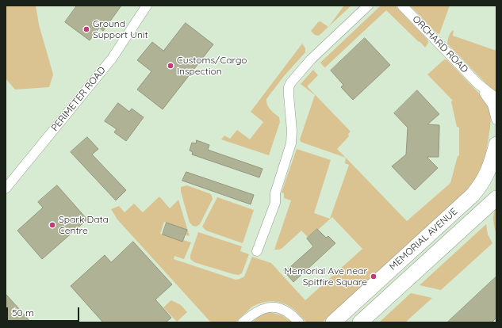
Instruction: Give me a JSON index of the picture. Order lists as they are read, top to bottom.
{
  "streets": {
    "main road": ["MEMORIAL AVENUE"],
    "street": ["ORCHARD ROAD", "PERIMETER ROAD"]
  },
  "places": [
    "Ground Support Unit",
    "Customs/Cargo Inspection",
    "Spark Data Centre",
    "Memorial Ave near Spitfire Square"
  ],
  "scale_bar": "50 m"
}
